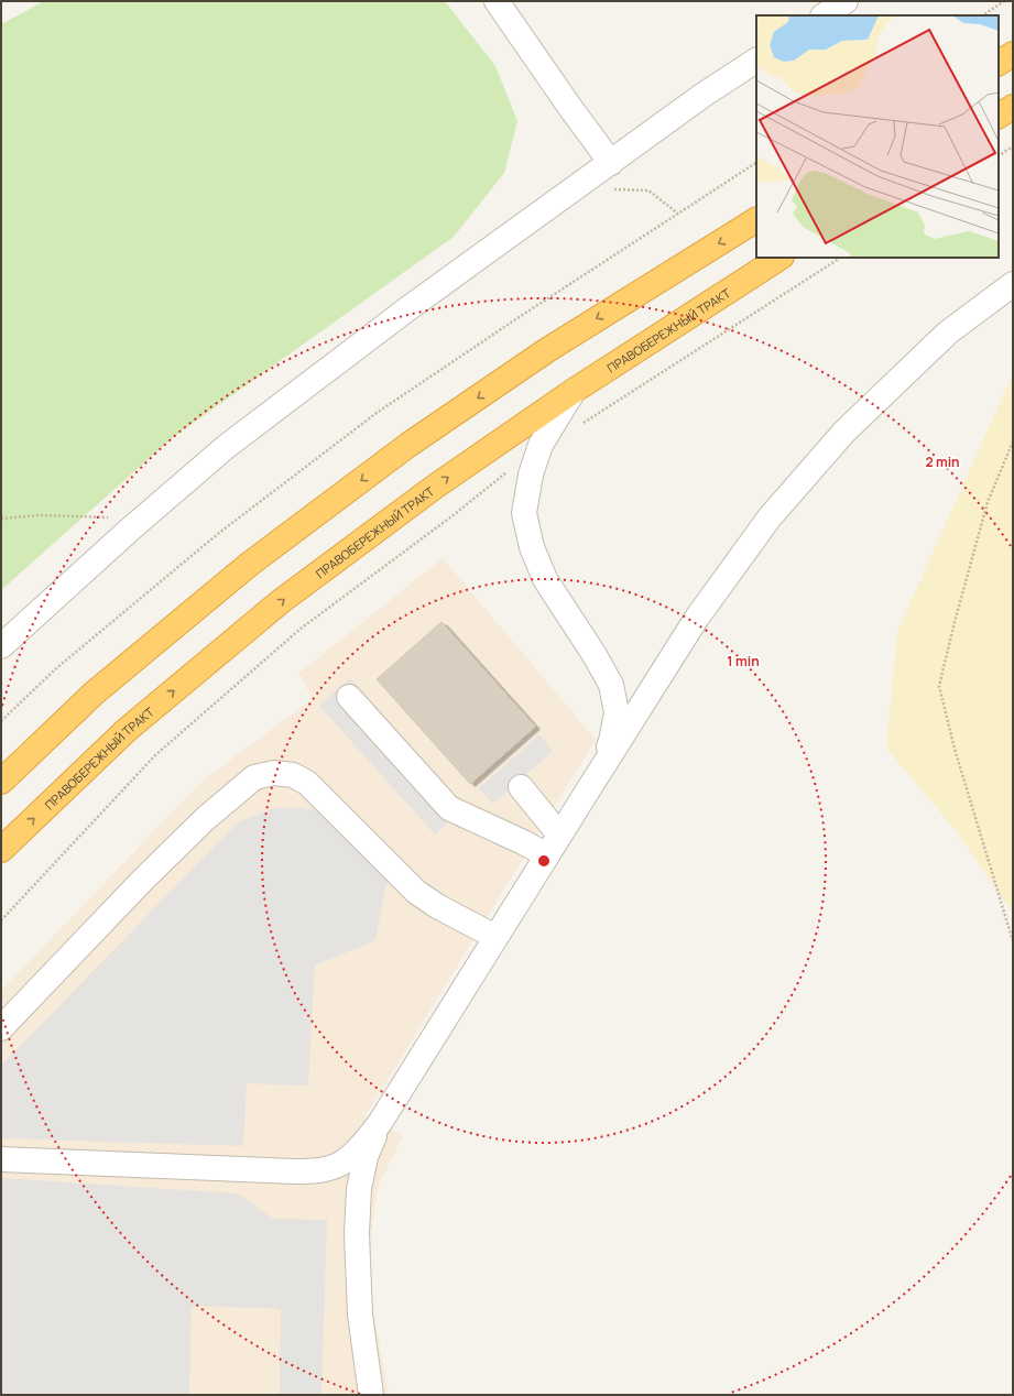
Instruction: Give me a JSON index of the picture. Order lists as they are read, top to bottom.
{
  "streets": {
    "highway": ["ПРАВОБЕРЕЖНЫЙ ТРАКТ"]
  },
  "rings": ["2 min", "1 min"]
}
